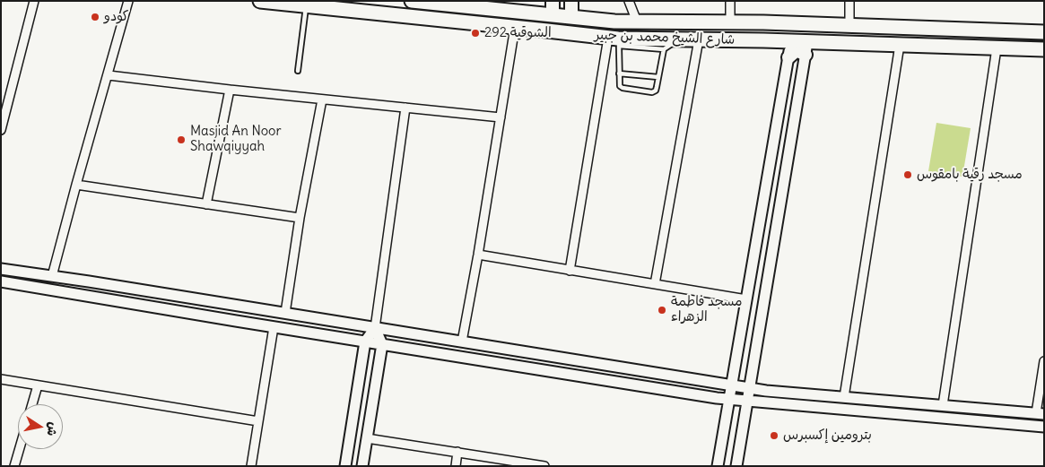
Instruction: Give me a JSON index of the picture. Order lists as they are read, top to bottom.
{
  "streets": {
    "main road": ["شارع الشيخ محمد بن جبير"]
  },
  "places": [
    "كودو",
    "الشوقية 292",
    "Masjid An Noor Shawqiyyah",
    "مسجد رقية بامقوس",
    "مسجد فاطمة الزهراء",
    "بترومين إكسبرس"
  ],
  "north": "right"
}
